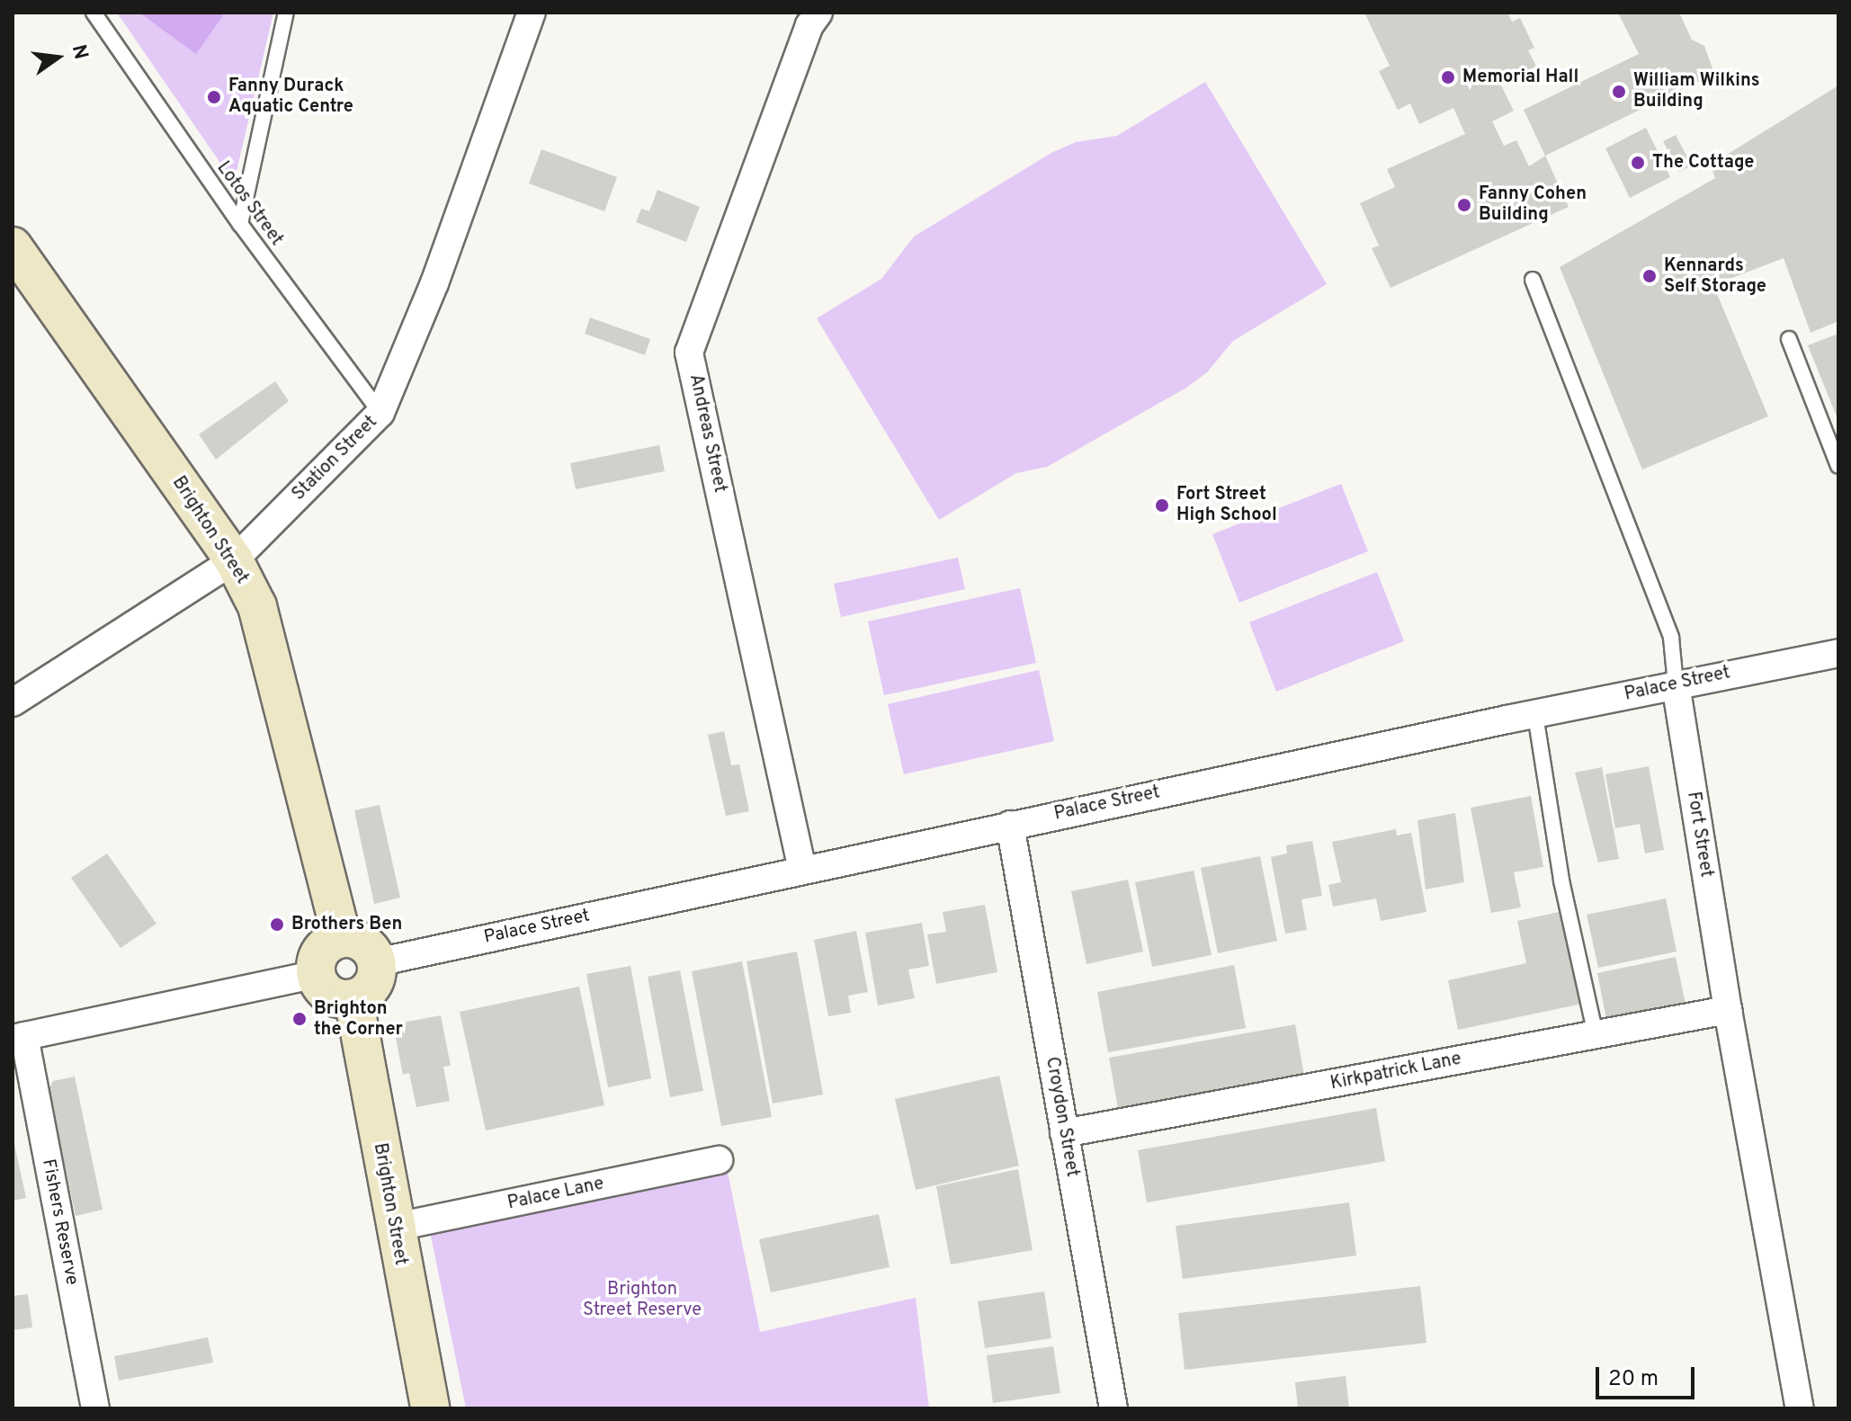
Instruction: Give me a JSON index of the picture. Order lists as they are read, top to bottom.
{
  "streets": {
    "street": [
      "Andreas Street",
      "Station Street",
      "Brighton Street",
      "Palace Street",
      "Fort Street",
      "Kirkpatrick Lane",
      "Croydon Street",
      "Palace Lane",
      "Fishers Reserve"
    ],
    "lane": ["Lotos Street"]
  },
  "crossings": [
    ["Lotos Street", "Station Street"],
    ["Andreas Street", "Palace Street"],
    ["Station Street", "Brighton Street"],
    ["Brighton Street", "Palace Street"],
    ["Brighton Street", "Palace Lane"],
    ["Palace Street", "Fort Street"],
    ["Palace Street", "Croydon Street"],
    ["Fort Street", "Kirkpatrick Lane"],
    ["Kirkpatrick Lane", "Croydon Street"]
  ],
  "parks": ["Brighton Street Reserve"],
  "places": [
    "Memorial Hall",
    "William Wilkins Building",
    "Fanny Durack Aquatic Centre",
    "The Cottage",
    "Fanny Cohen Building",
    "Kennards Self Storage",
    "Fort Street High School",
    "Brothers Ben",
    "Brighton the Corner"
  ],
  "scale_bar": "20 m",
  "north": "right"
}
